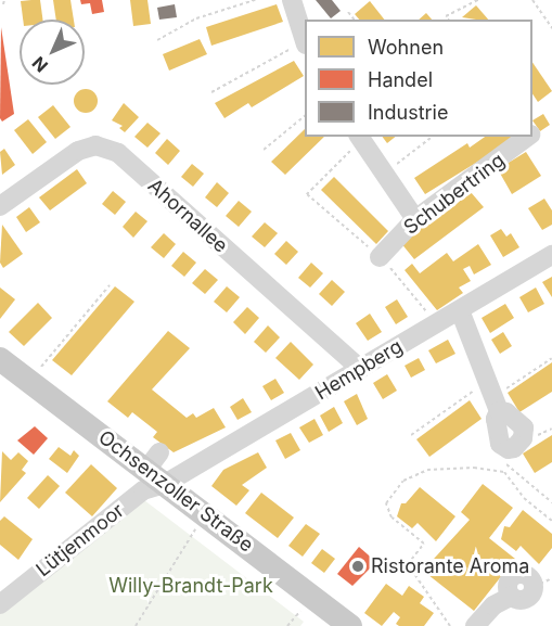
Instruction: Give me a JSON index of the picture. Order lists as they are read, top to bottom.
{
  "streets": {
    "main road": ["Ochsenzoller Straße"],
    "street": [
      "Schubertring",
      "Ahornallee",
      "Hempberg",
      "Lütjenmoor"
    ]
  },
  "crossings": [
    ["Ahornallee", "Hempberg"],
    ["Hempberg", "Ochsenzoller Straße"],
    ["Hempberg", "Lütjenmoor"],
    ["Ochsenzoller Straße", "Lütjenmoor"]
  ],
  "parks": ["Willy-Brandt-Park"],
  "places": ["Ristorante Aroma"],
  "legend": ["Wohnen", "Handel", "Industrie"],
  "north": "bottom left"
}
